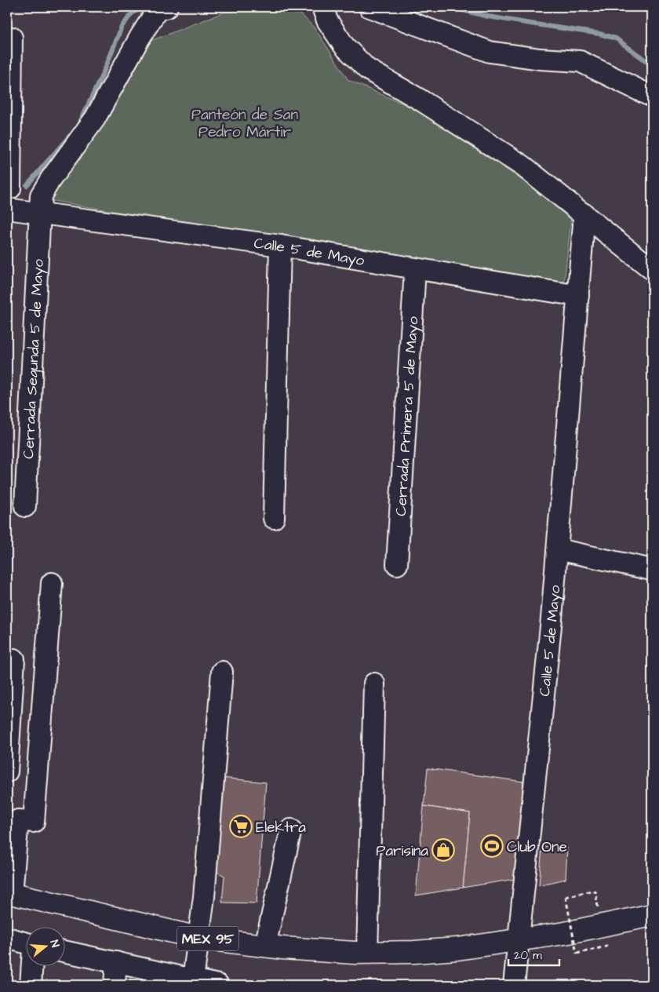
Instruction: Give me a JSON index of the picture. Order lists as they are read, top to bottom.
{
  "streets": {
    "main road": ["MEX 95"],
    "street": ["Calle 5 de Mayo", "Cerrada Segunda 5 de Mayo", "Cerrada Primera 5 de Mayo"]
  },
  "crossings": [
    ["Calle 5 de Mayo", "Cerrada Segunda 5 de Mayo"],
    ["Calle 5 de Mayo", "Cerrada Primera 5 de Mayo"],
    ["Calle 5 de Mayo", "MEX 95"]
  ],
  "parks": ["Panteón de San Pedro Mártir"],
  "places": {
    "supermarket": ["Elektra"],
    "sports": ["Club One"],
    "shop": ["Parisina"]
  },
  "scale_bar": "20 m",
  "north": "right"
}
